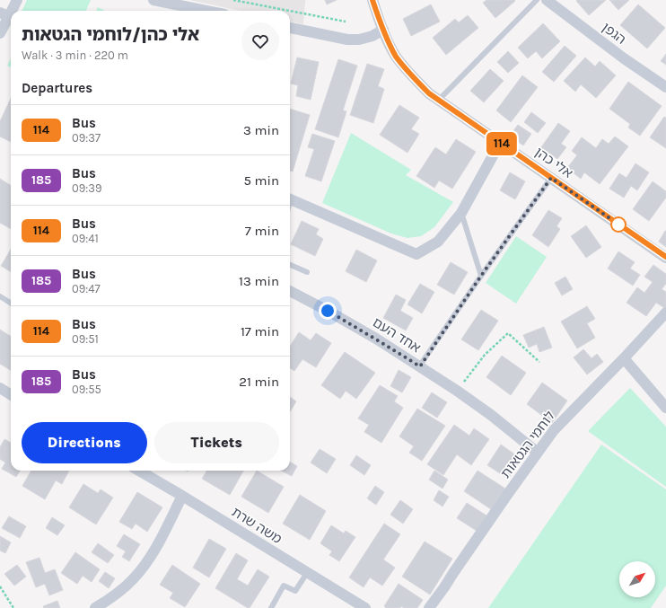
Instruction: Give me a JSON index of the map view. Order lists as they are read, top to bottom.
{
  "streets": {
    "street": [
      "הגפן",
      "אלי כהן",
      "אחד העם",
      "לוחמי הגטאות",
      "משה שרת"
    ]
  },
  "crossings": [
    ["אחד העם", "לוחמי הגטאות"]
  ],
  "lines": ["bus line 114"],
  "north": "top right",
  "page": {
    "on_map": "114",
    "heading": [
      ["אלי כהן/לוחמי הגטאות", "Walk · 3 min · 220 m"],
      "Departures"
    ],
    "list": [
      {
        "mark": "114",
        "name": "Bus",
        "note": "09:37",
        "value": "3 min"
      },
      {
        "mark": "185",
        "name": "Bus",
        "note": "09:39",
        "value": "5 min"
      },
      {
        "mark": "114",
        "name": "Bus",
        "note": "09:41",
        "value": "7 min"
      },
      {
        "mark": "185",
        "name": "Bus",
        "note": "09:47",
        "value": "13 min"
      },
      {
        "mark": "114",
        "name": "Bus",
        "note": "09:51",
        "value": "17 min"
      },
      {
        "mark": "185",
        "name": "Bus",
        "note": "09:55",
        "value": "21 min"
      }
    ],
    "buttons": ["Directions", "Tickets"]
  }
}
